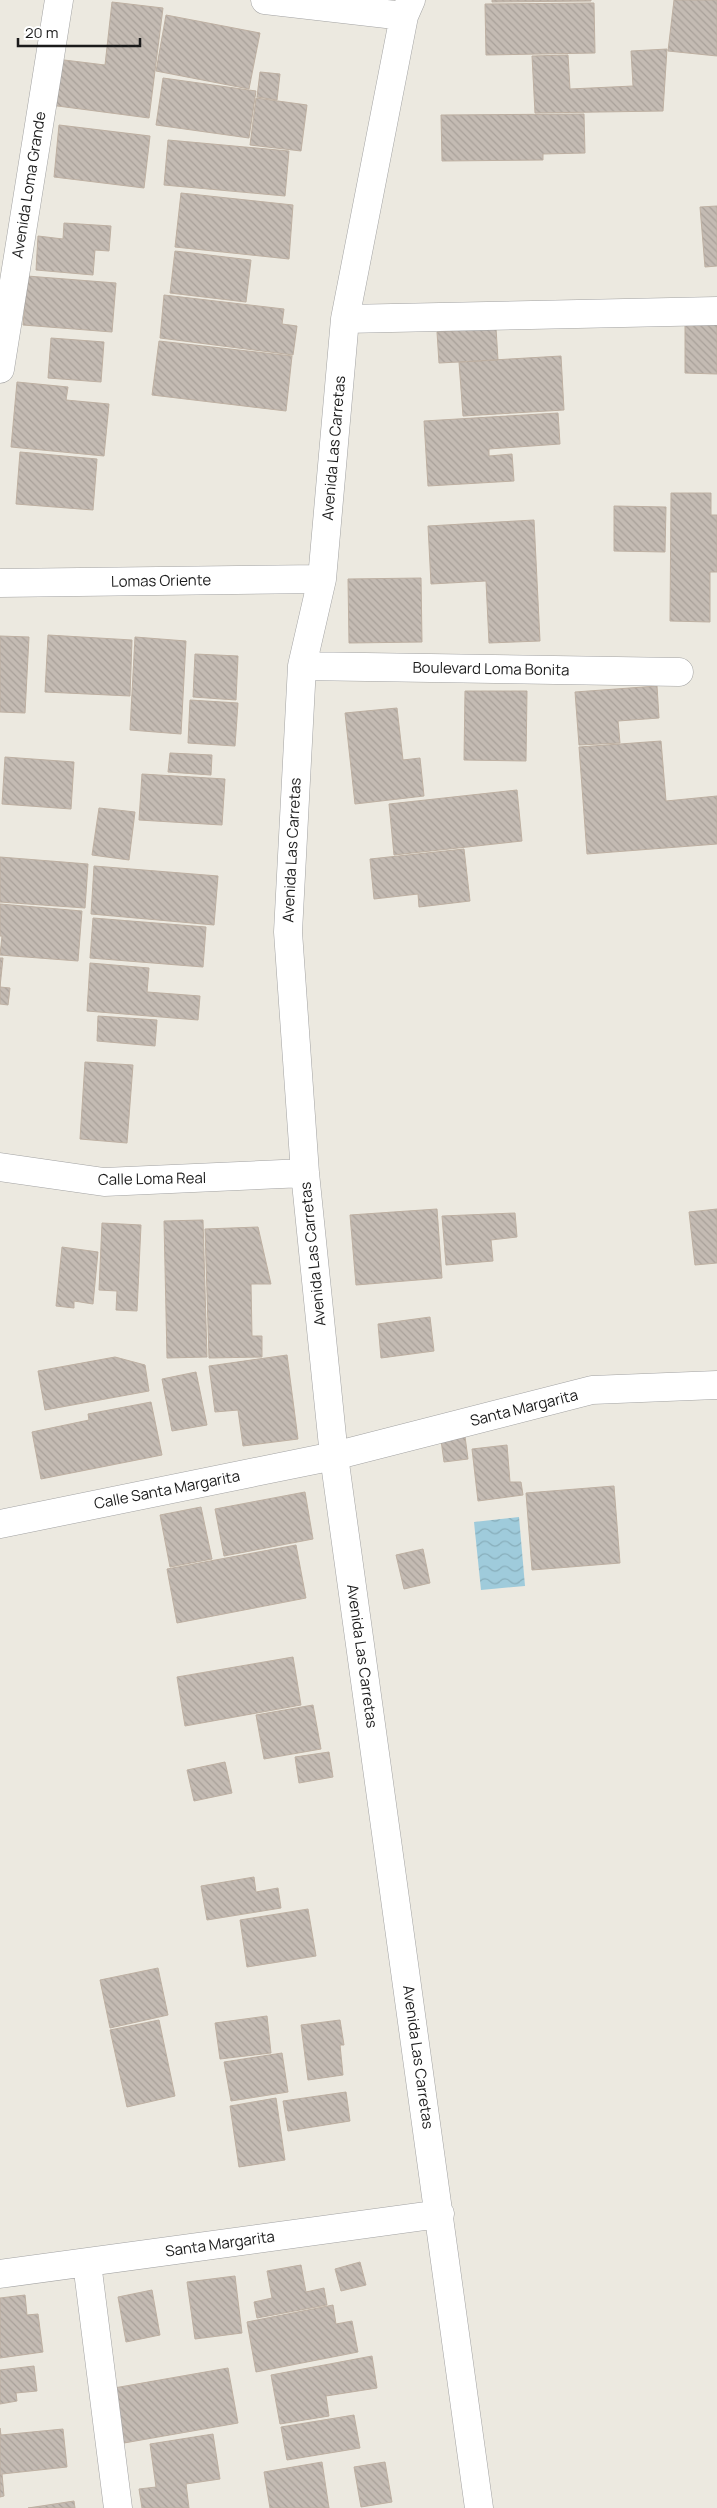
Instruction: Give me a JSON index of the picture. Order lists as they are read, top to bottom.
{
  "streets": {
    "street": [
      "Avenida Loma Grande",
      "Avenida Las Carretas",
      "Lomas Oriente",
      "Boulevard Loma Bonita",
      "Calle Loma Real",
      "Santa Margarita",
      "Calle Santa Margarita"
    ]
  },
  "crossings": [
    ["Avenida Las Carretas", "Lomas Oriente"],
    ["Avenida Las Carretas", "Boulevard Loma Bonita"],
    ["Avenida Las Carretas", "Calle Loma Real"],
    ["Avenida Las Carretas", "Santa Margarita"],
    ["Avenida Las Carretas", "Calle Santa Margarita"],
    ["Santa Margarita", "Calle Santa Margarita"]
  ],
  "scale_bar": "20 m"
}
